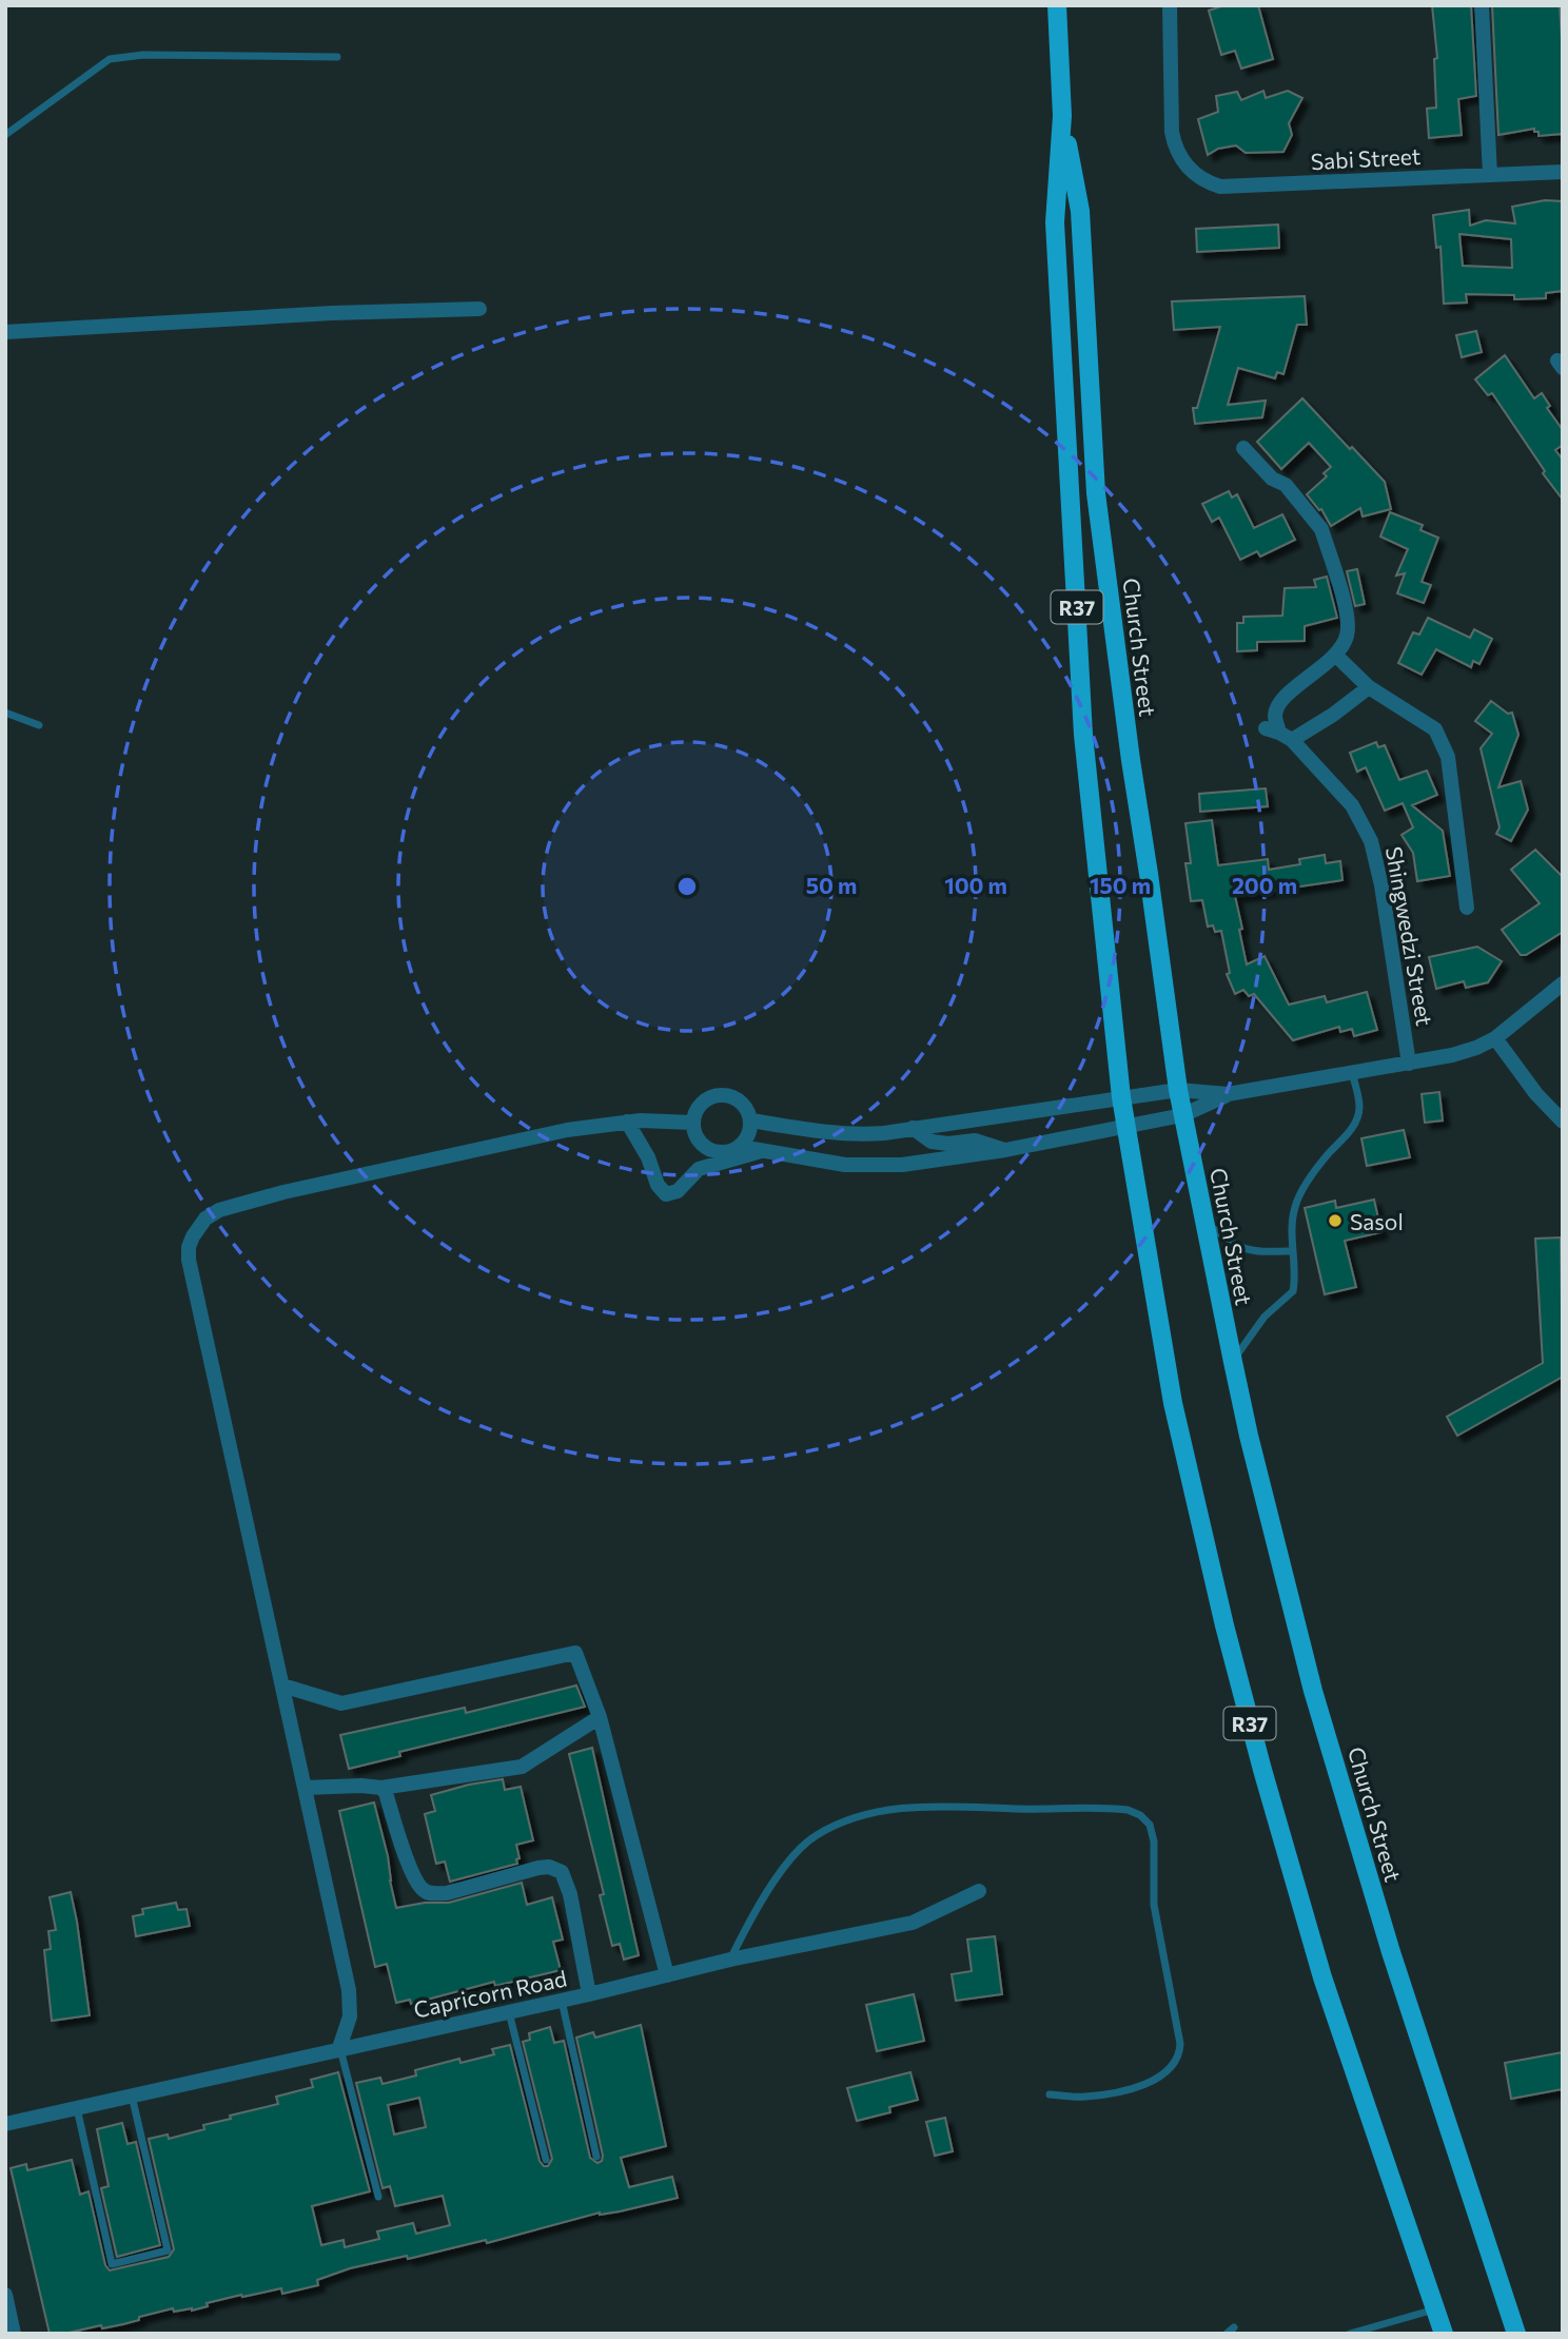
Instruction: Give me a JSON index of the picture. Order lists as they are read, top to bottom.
{
  "streets": {
    "main road": ["R37", "Church Street"],
    "street": ["Sabi Street", "Shingwedzi Street", "Capricorn Road"]
  },
  "places": ["Sasol"],
  "rings": [
    "50 m",
    "100 m",
    "150 m",
    "200 m"
  ]
}
